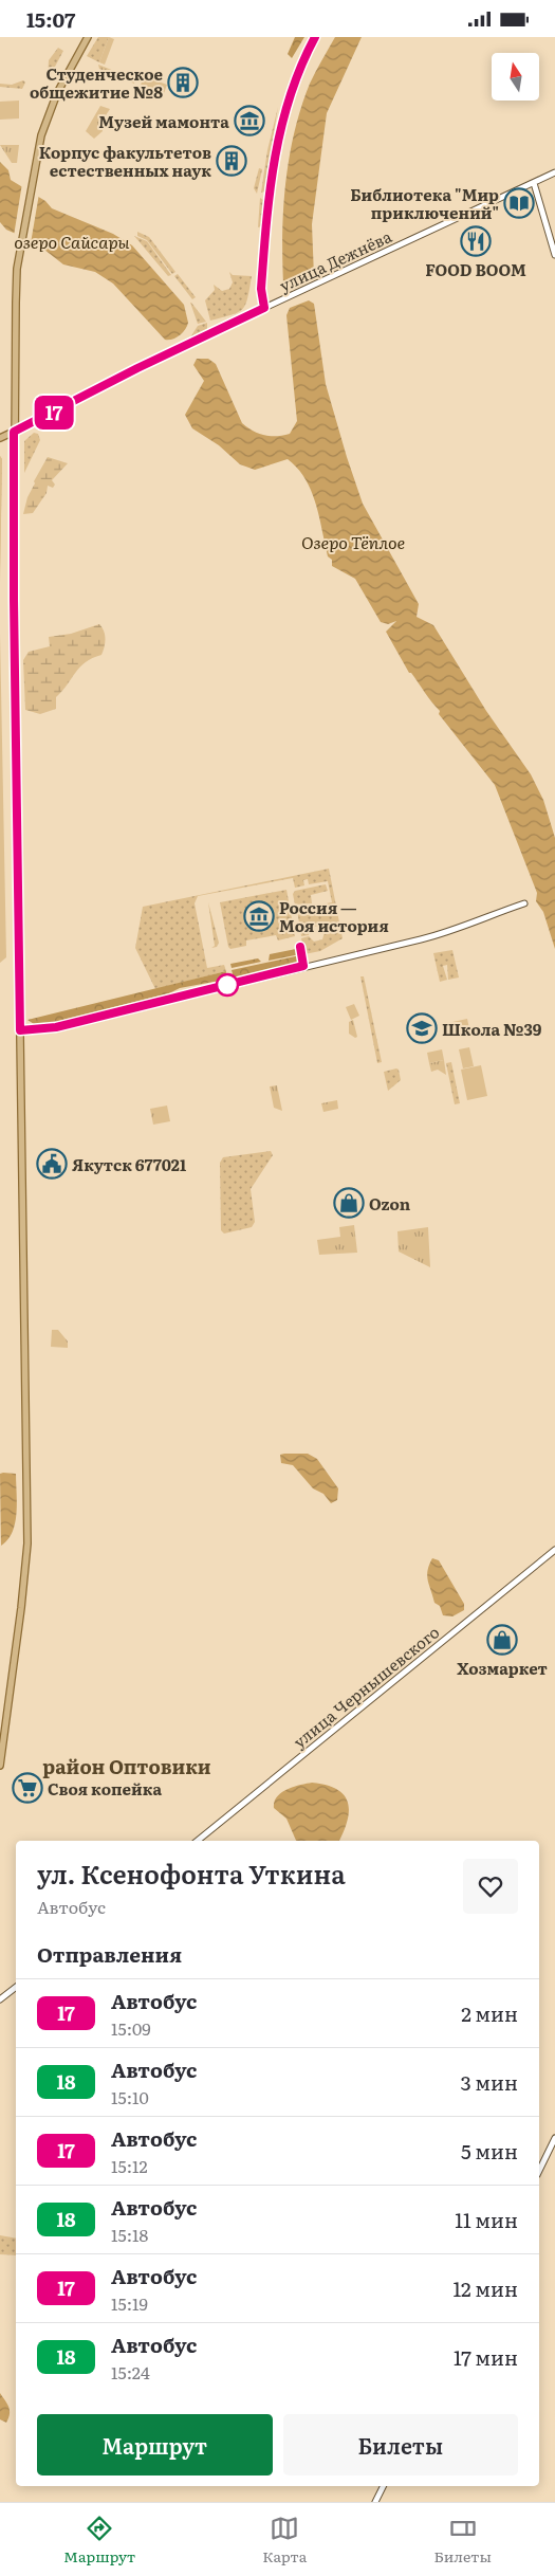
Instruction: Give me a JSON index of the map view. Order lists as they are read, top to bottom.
{
  "streets": {
    "main road": ["улица Дежнёва", "улица Чернышевского"]
  },
  "districts": ["район Оптовики"],
  "water": ["озеро Сайсары", "Озеро Тёплое"],
  "places": {
    "building": ["Студенческое общежитие №8", "Корпус факультетов естественных наук"],
    "museum": ["Музей мамонта", "Россия — Моя история"],
    "library": ["Библиотека \"Мир приключений\""],
    "restaurant": ["FOOD BOOM"],
    "school or university": ["Школа №39"],
    "public building": ["Якутск 677021"],
    "shop": ["Ozon", "Хозмаркет"],
    "supermarket": ["Своя копейка"]
  },
  "lines": ["bus line 17"],
  "north": "top",
  "page": {
    "status": "15:07",
    "on_map": "17",
    "heading": [
      ["ул. Ксенофонта Уткина", "Автобус"],
      "Отправления"
    ],
    "list": [
      {
        "mark": "17",
        "name": "Автобус",
        "note": "15:09",
        "value": "2 мин"
      },
      {
        "mark": "18",
        "name": "Автобус",
        "note": "15:10",
        "value": "3 мин"
      },
      {
        "mark": "17",
        "name": "Автобус",
        "note": "15:12",
        "value": "5 мин"
      },
      {
        "mark": "18",
        "name": "Автобус",
        "note": "15:18",
        "value": "11 мин"
      },
      {
        "mark": "17",
        "name": "Автобус",
        "note": "15:19",
        "value": "12 мин"
      },
      {
        "mark": "18",
        "name": "Автобус",
        "note": "15:24",
        "value": "17 мин"
      }
    ],
    "buttons": ["Маршрут", "Билеты"],
    "tabs": ["Маршрут", "Карта", "Билеты"]
  }
}
